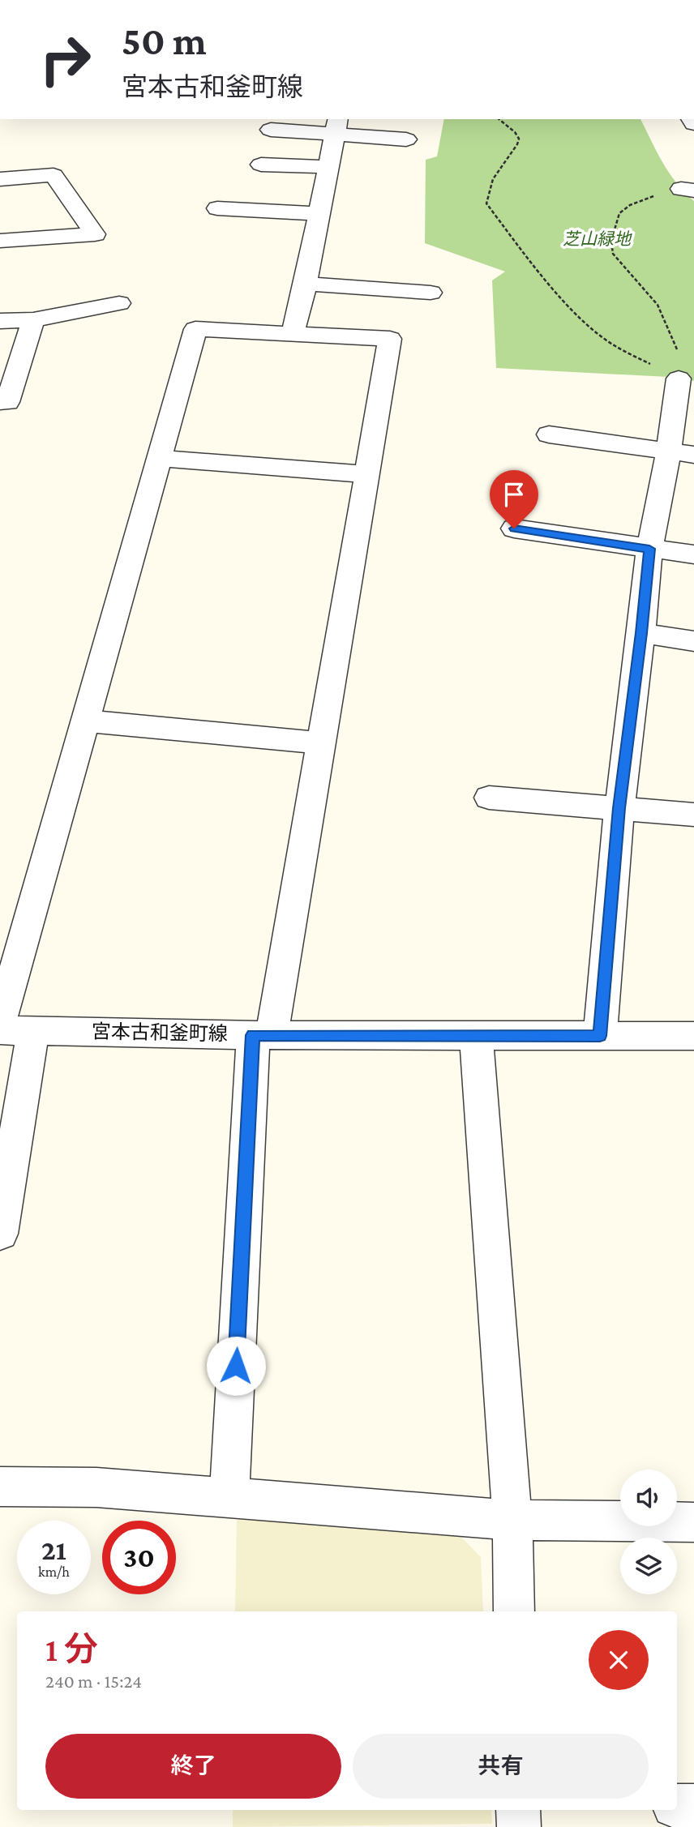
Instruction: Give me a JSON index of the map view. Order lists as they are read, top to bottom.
{
  "streets": {
    "street": ["宮本古和釜町線"]
  },
  "parks": ["芝山緑地"],
  "page": {
    "turn": ["50 m", "宮本古和釜町線"],
    "speed": "21 km/h",
    "limit": "30",
    "heading": ["1 分", "240 m · 15:24"],
    "buttons": ["終了", "共有"]
  }
}
